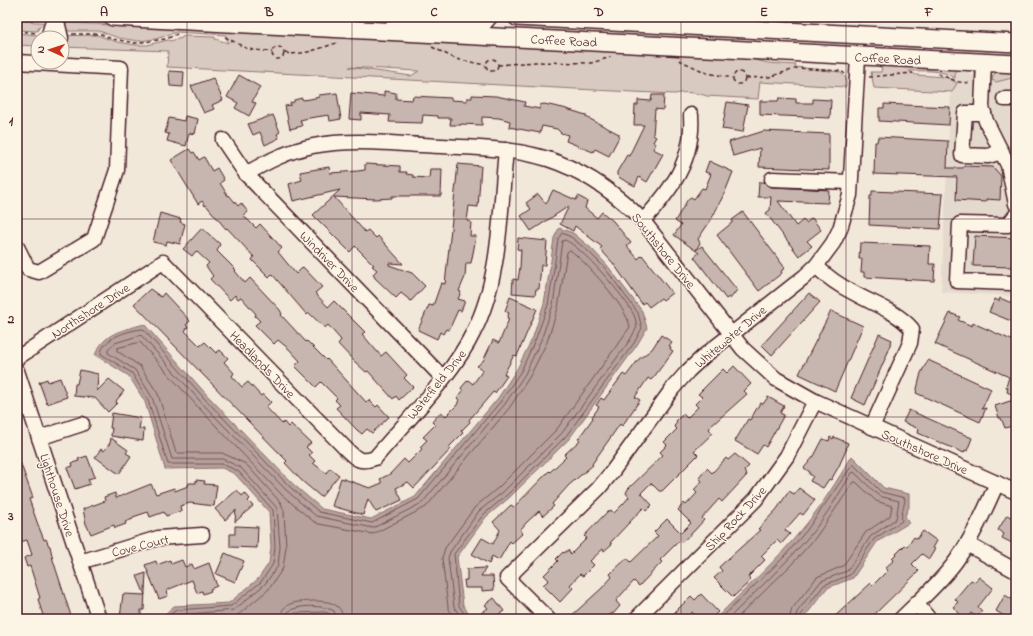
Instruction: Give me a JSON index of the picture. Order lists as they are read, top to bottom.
{
  "streets": {
    "main road": ["Coffee Road"],
    "street": [
      "Southshore Drive",
      "Windriver Drive",
      "Northshore Drive",
      "Whitewater Drive",
      "Headlands Drive",
      "Waterfield Drive",
      "Lighthouse Drive",
      "Ship Rock Drive",
      "Cove Court"
    ]
  },
  "crossings": [
    ["Coffee Road", "Whitewater Drive"],
    ["Southshore Drive", "Windriver Drive"],
    ["Southshore Drive", "Whitewater Drive"],
    ["Southshore Drive", "Waterfield Drive"],
    ["Southshore Drive", "Ship Rock Drive"],
    ["Windriver Drive", "Waterfield Drive"],
    ["Northshore Drive", "Headlands Drive"],
    ["Headlands Drive", "Waterfield Drive"],
    ["Lighthouse Drive", "Cove Court"]
  ],
  "north": "left",
  "grid": {
    "columns": [
      "A",
      "B",
      "C",
      "D",
      "E",
      "F"
    ],
    "rows": ["1", "2", "3"]
  }
}
